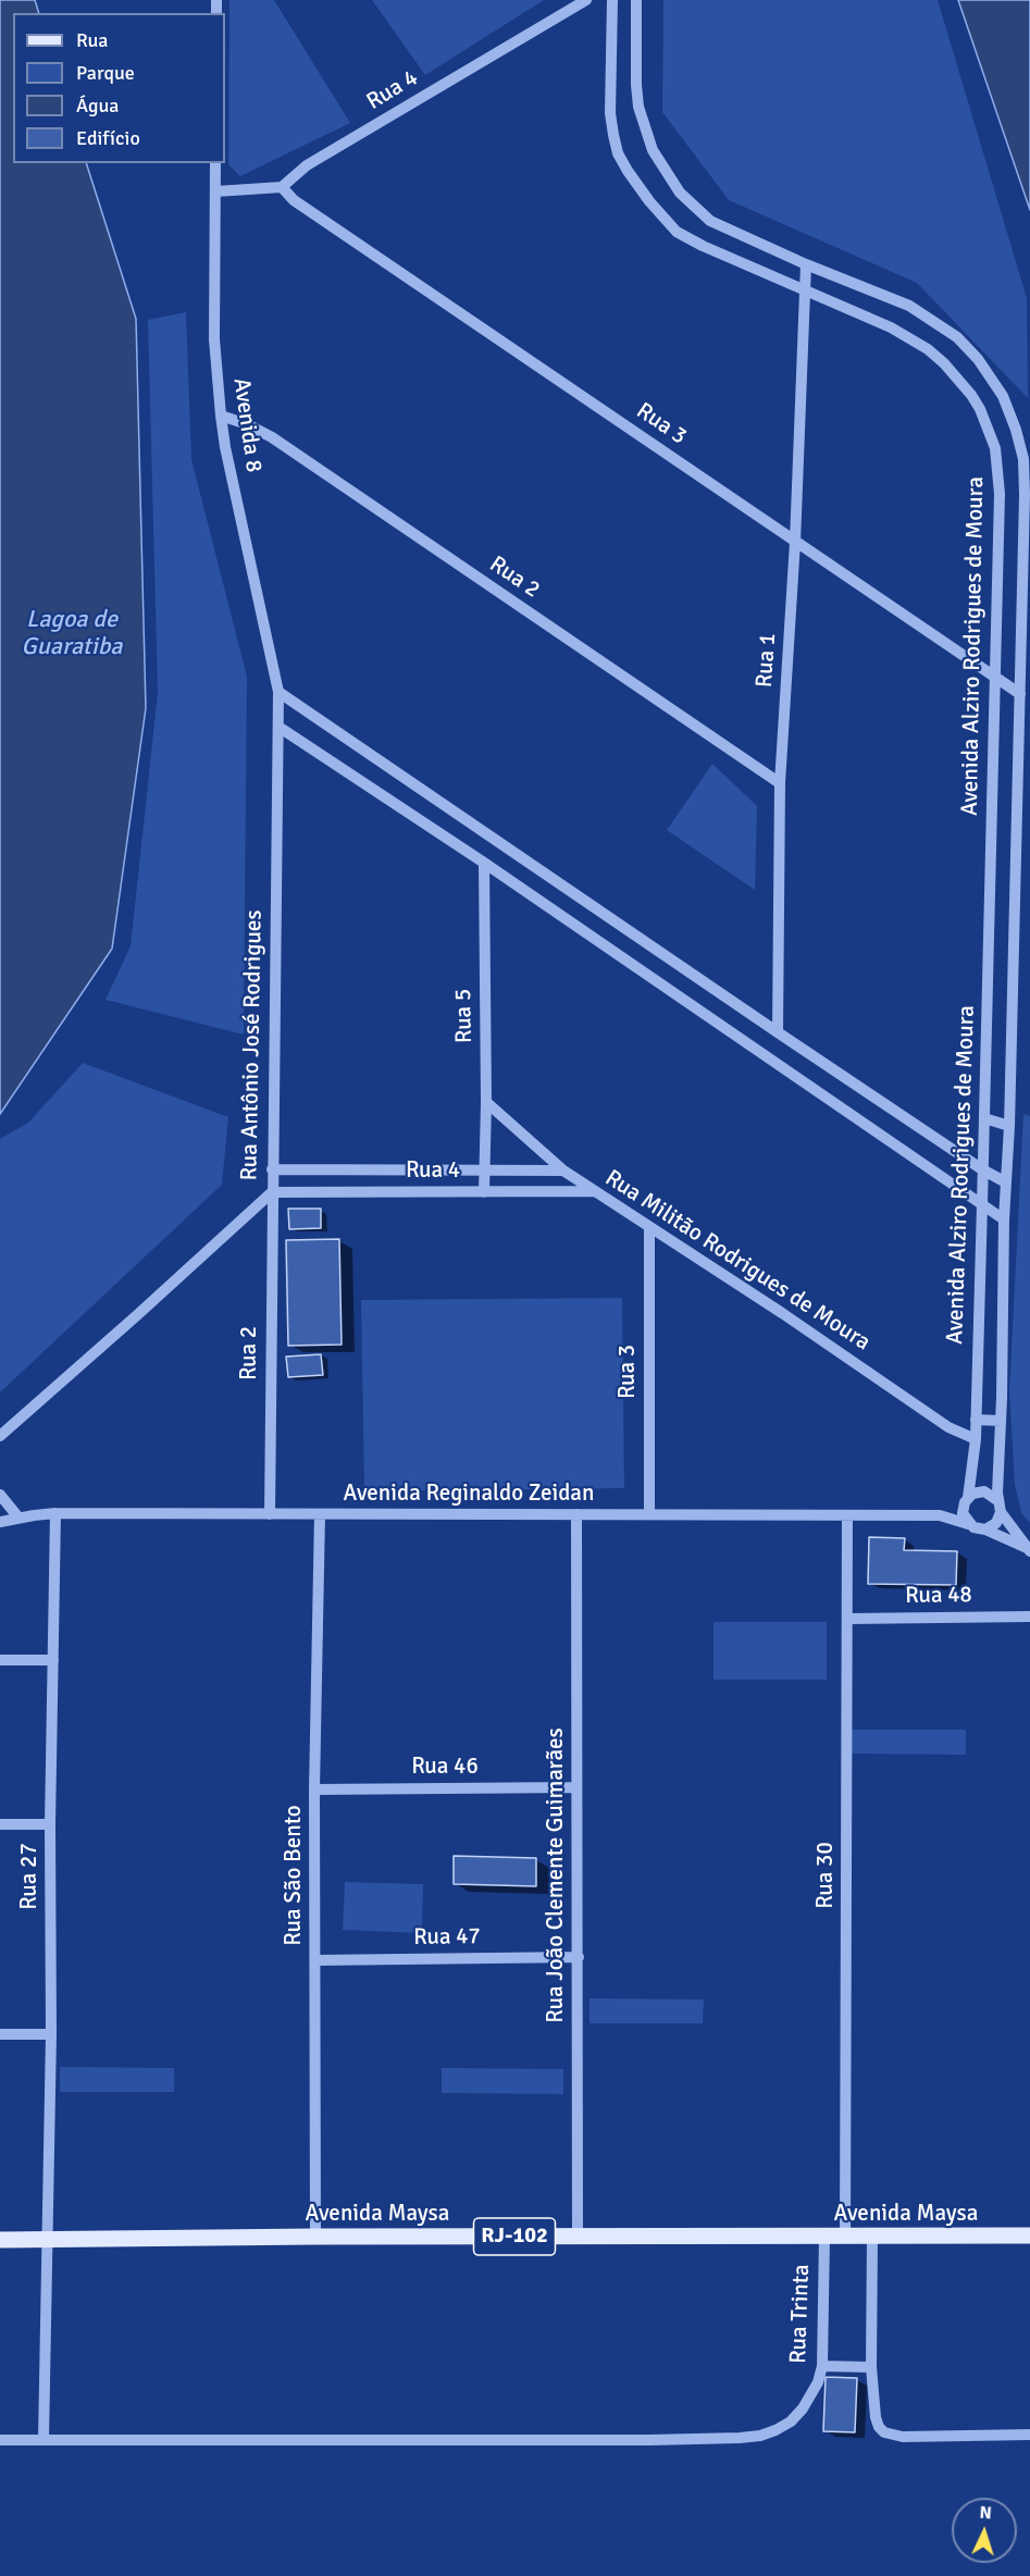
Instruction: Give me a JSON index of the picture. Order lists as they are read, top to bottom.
{
  "streets": {
    "main road": ["Avenida Maysa", "RJ-102"],
    "street": [
      "Rua 4",
      "Rua 3",
      "Avenida 8",
      "Rua 2",
      "Avenida Alziro Rodrigues de Moura",
      "Rua 1",
      "Rua 5",
      "Rua Antônio José Rodrigues",
      "Rua Militão Rodrigues de Moura",
      "Avenida Reginaldo Zeidan",
      "Rua 48",
      "Rua 46",
      "Rua São Bento",
      "Rua João Clemente Guimarães",
      "Rua 30",
      "Rua 27",
      "Rua 47",
      "Rua Trinta"
    ]
  },
  "crossings": [
    ["Rua 4", "Rua 3"],
    ["Rua 4", "Rua 2"],
    ["Rua 4", "Rua 5"],
    ["Rua 4", "Rua Antônio José Rodrigues"],
    ["Rua 4", "Rua Militão Rodrigues de Moura"],
    ["Rua 3", "Avenida Alziro Rodrigues de Moura"],
    ["Rua 3", "Rua 1"],
    ["Rua 3", "Rua Militão Rodrigues de Moura"],
    ["Rua 3", "Avenida Reginaldo Zeidan"],
    ["Avenida 8", "Rua 2"],
    ["Avenida 8", "Rua Antônio José Rodrigues"],
    ["Rua 2", "Rua 1"],
    ["Rua 2", "Rua Antônio José Rodrigues"],
    ["Rua 2", "Avenida Reginaldo Zeidan"],
    ["Avenida Alziro Rodrigues de Moura", "Rua 1"],
    ["Avenida Alziro Rodrigues de Moura", "Rua Militão Rodrigues de Moura"],
    ["Avenida Alziro Rodrigues de Moura", "Avenida Reginaldo Zeidan"],
    ["Rua 5", "Rua Militão Rodrigues de Moura"],
    ["Avenida Reginaldo Zeidan", "Rua São Bento"],
    ["Avenida Reginaldo Zeidan", "Rua João Clemente Guimarães"],
    ["Avenida Reginaldo Zeidan", "Rua 30"],
    ["Avenida Reginaldo Zeidan", "Rua 27"],
    ["Rua 48", "Rua 30"],
    ["Rua 46", "Rua São Bento"],
    ["Rua 46", "Rua João Clemente Guimarães"],
    ["Rua São Bento", "Rua 47"],
    ["Rua São Bento", "Avenida Maysa"],
    ["Rua João Clemente Guimarães", "Rua 47"],
    ["Rua João Clemente Guimarães", "Avenida Maysa"],
    ["Rua 30", "Avenida Maysa"],
    ["Rua 27", "Avenida Maysa"],
    ["Rua 27", "Rua Trinta"],
    ["Avenida Maysa", "Rua Trinta"]
  ],
  "water": ["Lagoa de Guaratiba"],
  "legend": [
    "Rua",
    "Parque",
    "Água",
    "Edifício"
  ],
  "north": "top"
}
